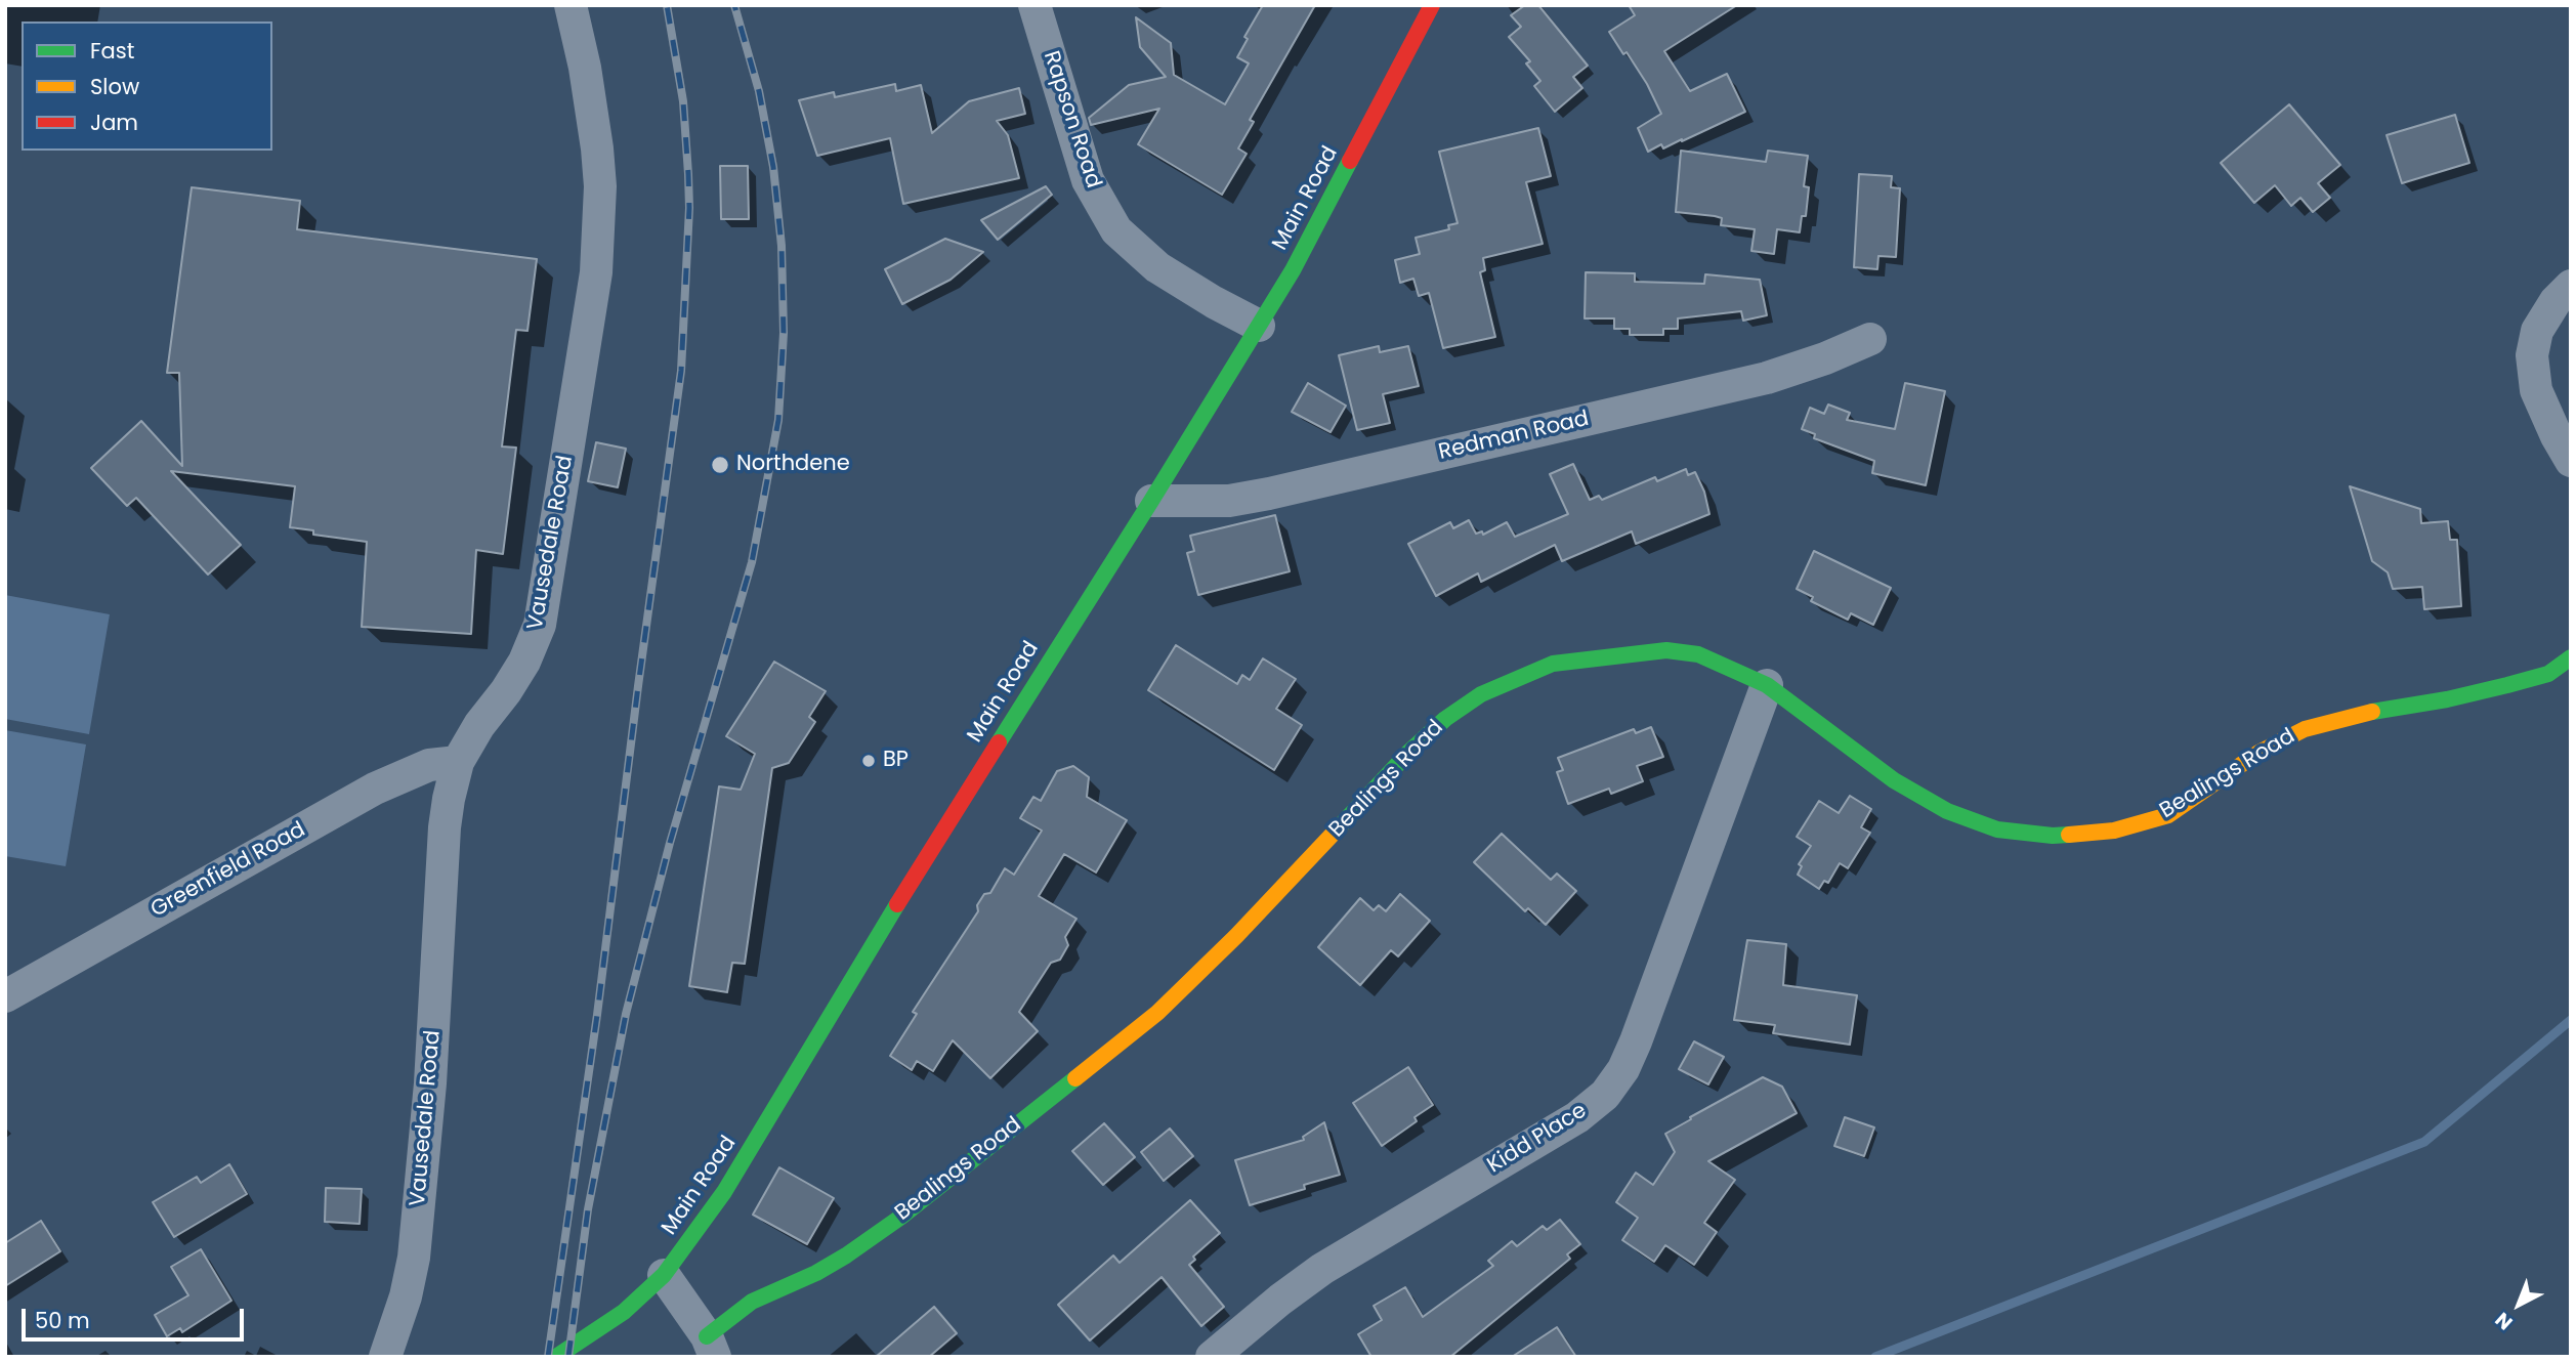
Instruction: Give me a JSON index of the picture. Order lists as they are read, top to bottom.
{
  "streets": {
    "street": [
      "Rapson Road",
      "Main Road",
      "Redman Road",
      "Vausedale Road",
      "Bealings Road",
      "Greenfield Road",
      "Kidd Place"
    ]
  },
  "crossings": [
    ["Rapson Road", "Main Road"],
    ["Main Road", "Redman Road"],
    ["Vausedale Road", "Greenfield Road"],
    ["Bealings Road", "Kidd Place"]
  ],
  "places": ["Northdene", "BP"],
  "legend": ["Fast", "Slow", "Jam"],
  "scale_bar": "50 m",
  "north": "bottom left"
}
